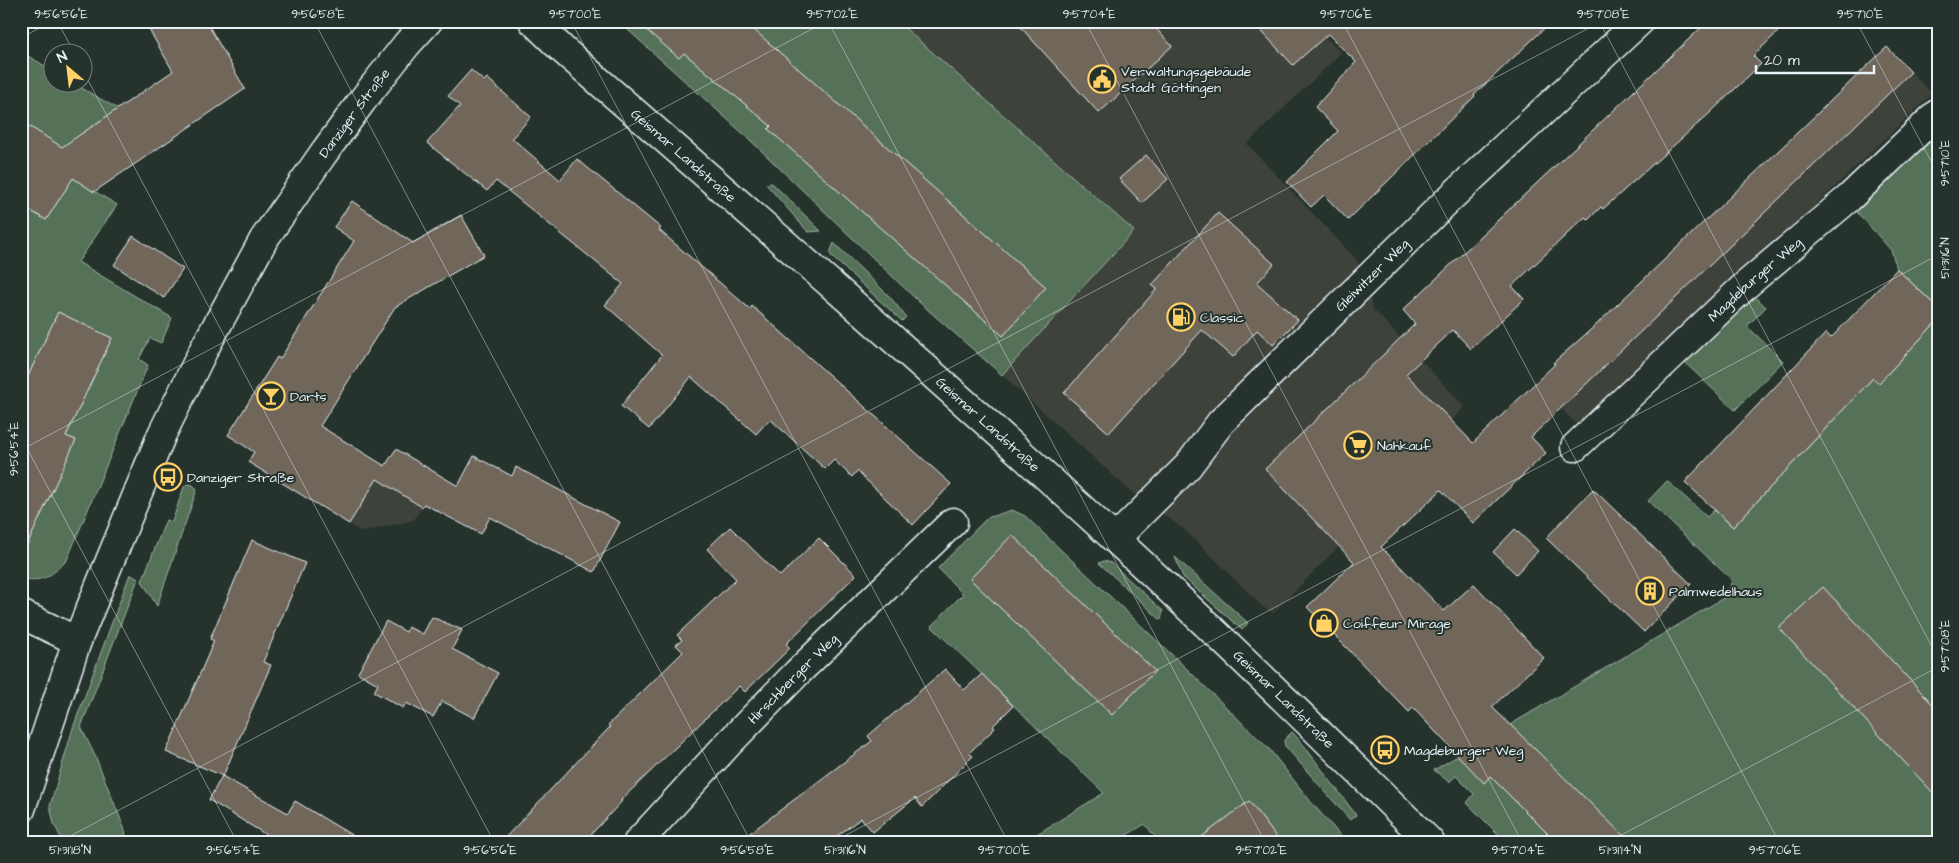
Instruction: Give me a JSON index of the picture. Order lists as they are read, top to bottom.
{
  "streets": {
    "street": [
      "Danziger Straße",
      "Geismar Landstraße",
      "Gleiwitzer Weg",
      "Magdeburger Weg",
      "Hirschberger Weg"
    ]
  },
  "crossings": [
    ["Geismar Landstraße", "Gleiwitzer Weg"]
  ],
  "places": {
    "public building": ["Verwaltungsgebäude Stadt Göttingen"],
    "fuel station": ["Classic"],
    "bar": ["Darts"],
    "supermarket": ["Nahkauf"],
    "bus stop": ["Danziger Straße", "Magdeburger Weg"],
    "building": ["Palmwedelhaus"],
    "shop": ["Coiffeur Mirage"]
  },
  "scale_bar": "20 m",
  "north": "top left",
  "coordinates": [
    "9°56'56\"E",
    "9°56'58\"E",
    "9°57'00\"E",
    "9°57'02\"E",
    "9°57'04\"E",
    "9°57'06\"E",
    "9°57'08\"E",
    "9°57'10\"E",
    "51°31'16\"N",
    "9°56'54\"E",
    "51°31'18\"N",
    "51°31'14\"N"
  ]
}
